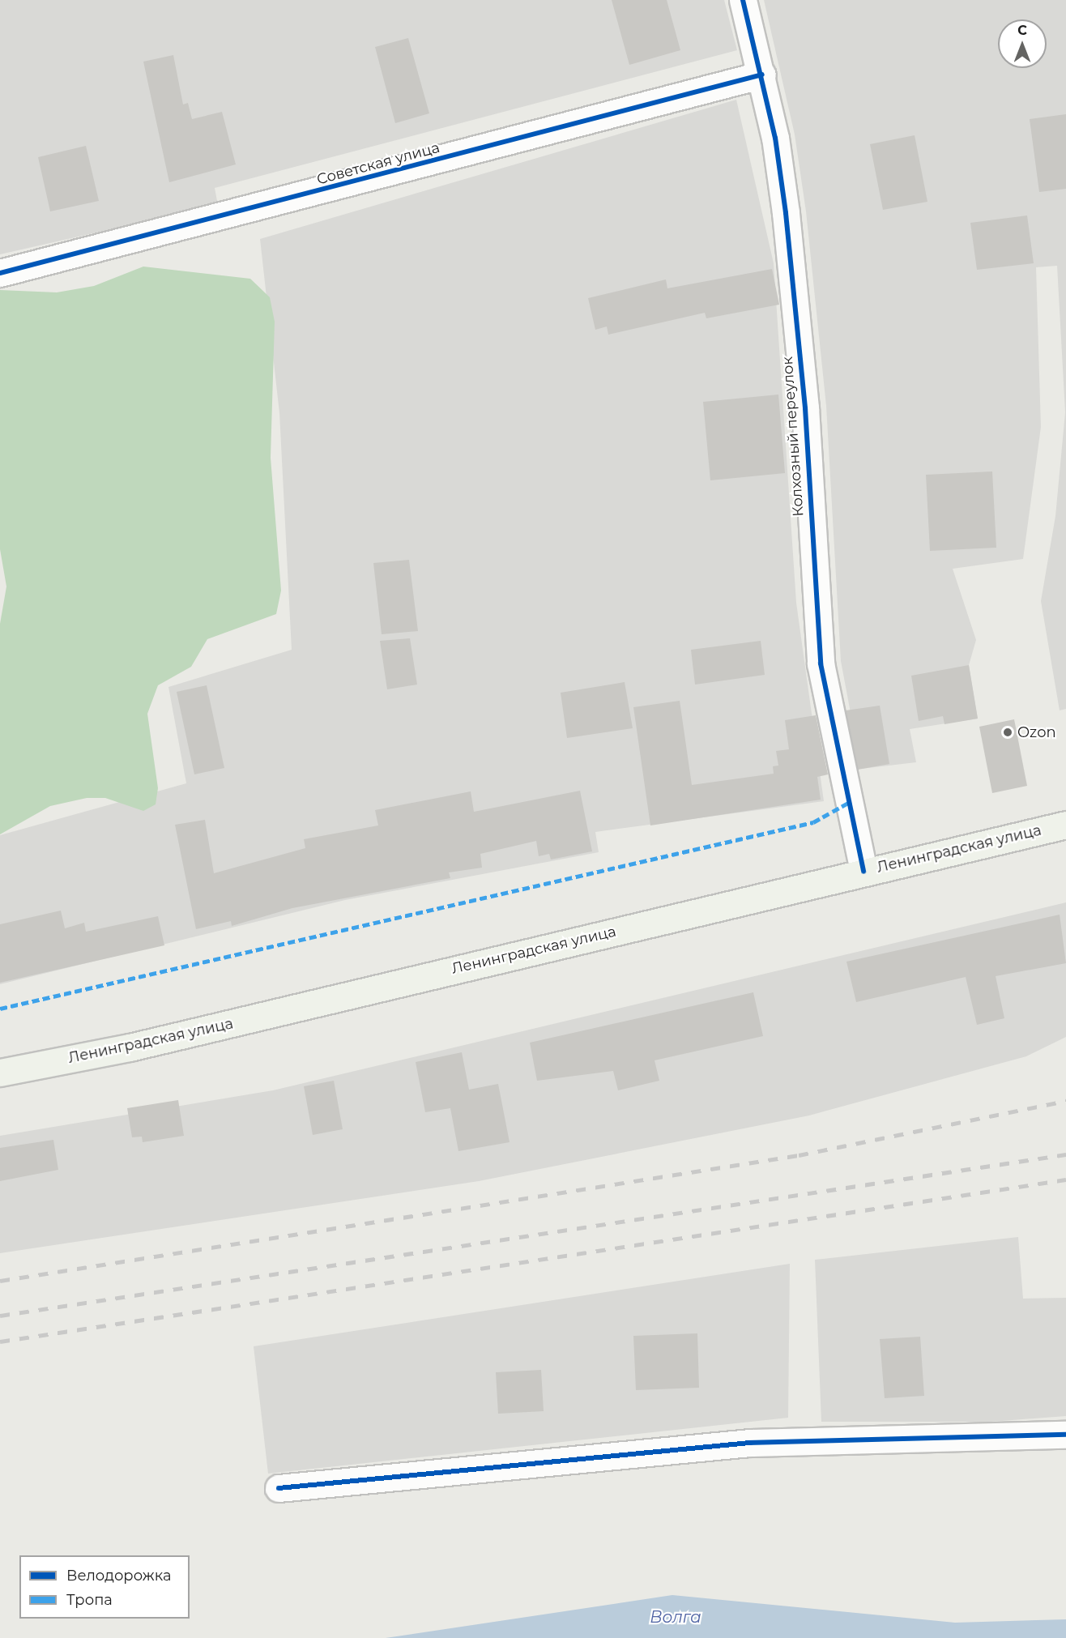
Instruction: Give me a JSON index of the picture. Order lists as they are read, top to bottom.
{
  "streets": {
    "main road": ["Ленинградская улица"],
    "street": ["Советская улица", "Колхозный переулок"]
  },
  "crossings": [
    ["Советская улица", "Колхозный переулок"],
    ["Колхозный переулок", "Ленинградская улица"]
  ],
  "water": ["Волга"],
  "places": ["Ozon"],
  "legend": ["Велодорожка", "Тропа"],
  "north": "top"
}
